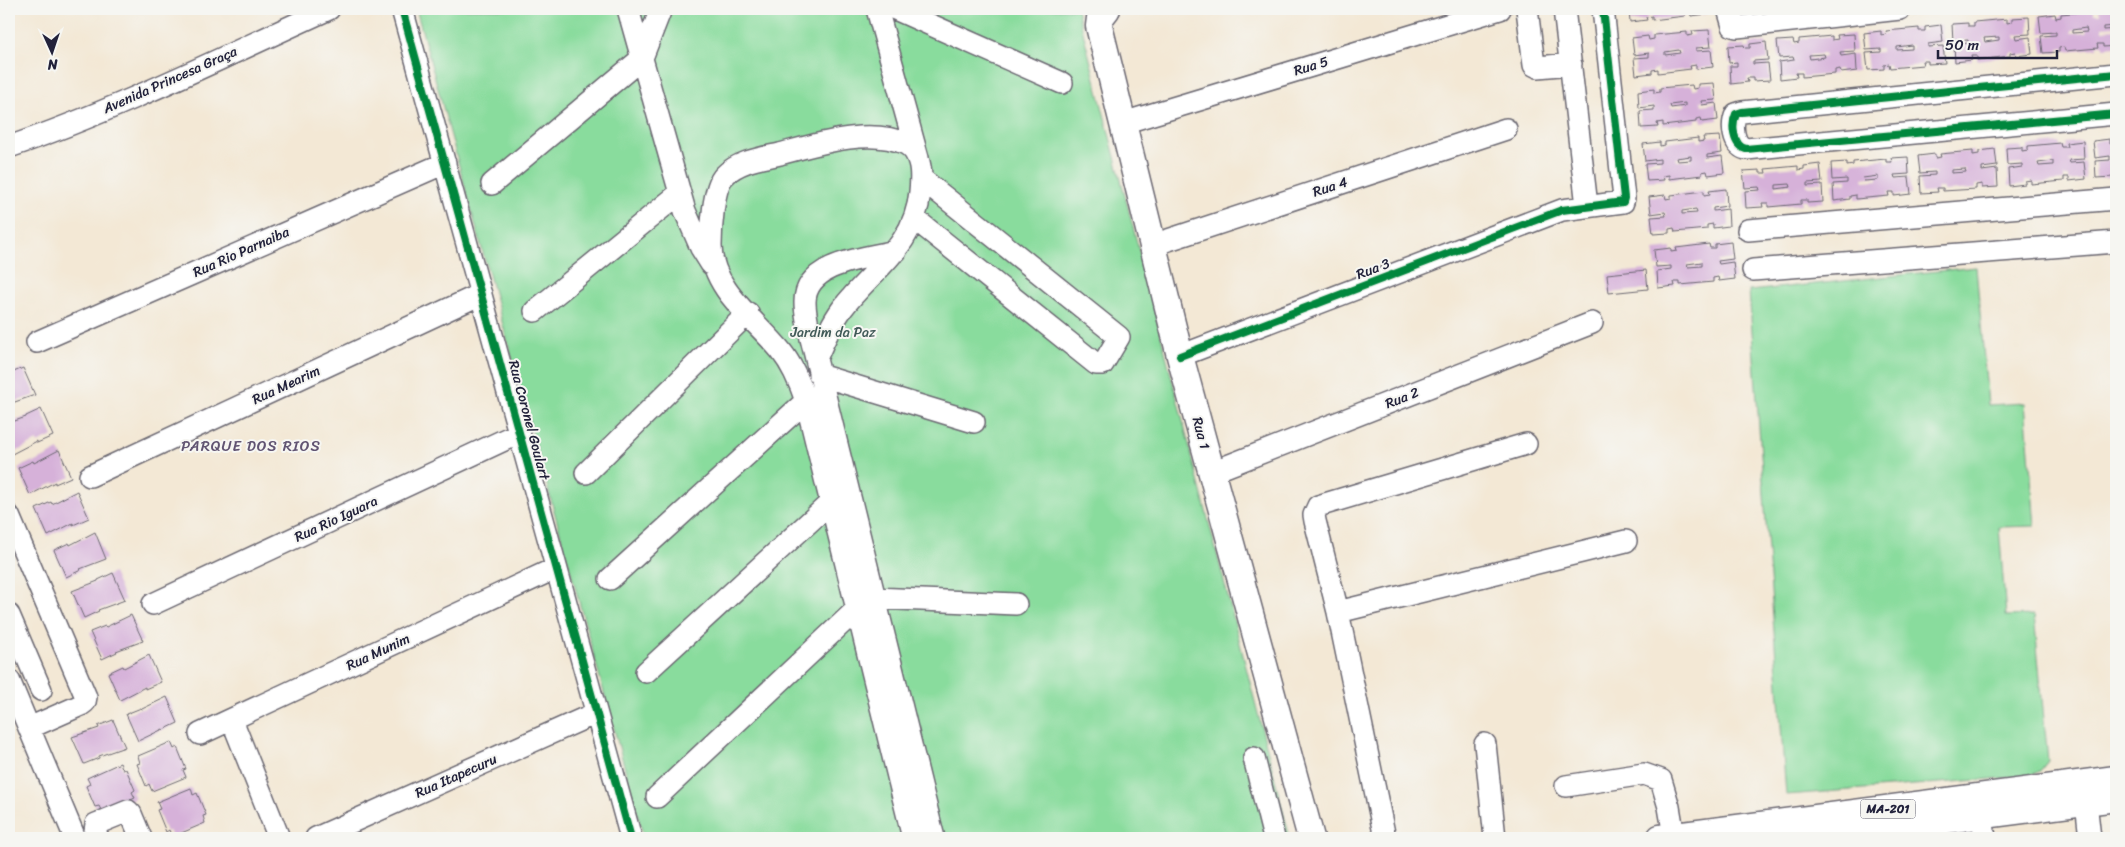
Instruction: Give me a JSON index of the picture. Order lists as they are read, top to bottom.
{
  "streets": {
    "main road": ["Rua 1", "MA-201"],
    "street": [
      "Rua 5",
      "Avenida Princesa Graça",
      "Rua 4",
      "Rua Rio Parnaiba",
      "Rua 3",
      "Rua Mearim",
      "Rua 2",
      "Rua Coronel Goulart",
      "Rua Rio Iguara",
      "Rua Munim",
      "Rua Itapecuru"
    ]
  },
  "crossings": [
    ["Rua 5", "Rua 1"],
    ["Rua 4", "Rua 1"],
    ["Rua Rio Parnaiba", "Rua Coronel Goulart"],
    ["Rua 3", "Rua 1"],
    ["Rua Mearim", "Rua Coronel Goulart"],
    ["Rua 2", "Rua 1"],
    ["Rua Coronel Goulart", "Rua Rio Iguara"],
    ["Rua Coronel Goulart", "Rua Munim"],
    ["Rua Coronel Goulart", "Rua Itapecuru"]
  ],
  "districts": ["PARQUE DOS RIOS"],
  "parks": ["Jardim da Paz"],
  "scale_bar": "50 m",
  "north": "bottom"
}
